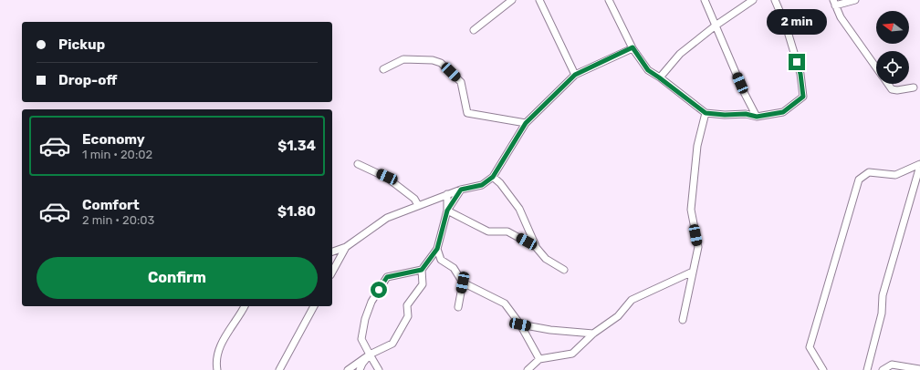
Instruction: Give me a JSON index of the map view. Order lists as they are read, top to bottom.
{
  "north": "left",
  "page": {
    "bubble": "2 min",
    "banner": ["Pickup", "Drop-off"],
    "list": [
      {
        "name": "Economy",
        "note": "1 min · 20:02",
        "value": "$1.34"
      },
      {
        "name": "Comfort",
        "note": "2 min · 20:03",
        "value": "$1.80"
      }
    ],
    "buttons": "Confirm"
  }
}
